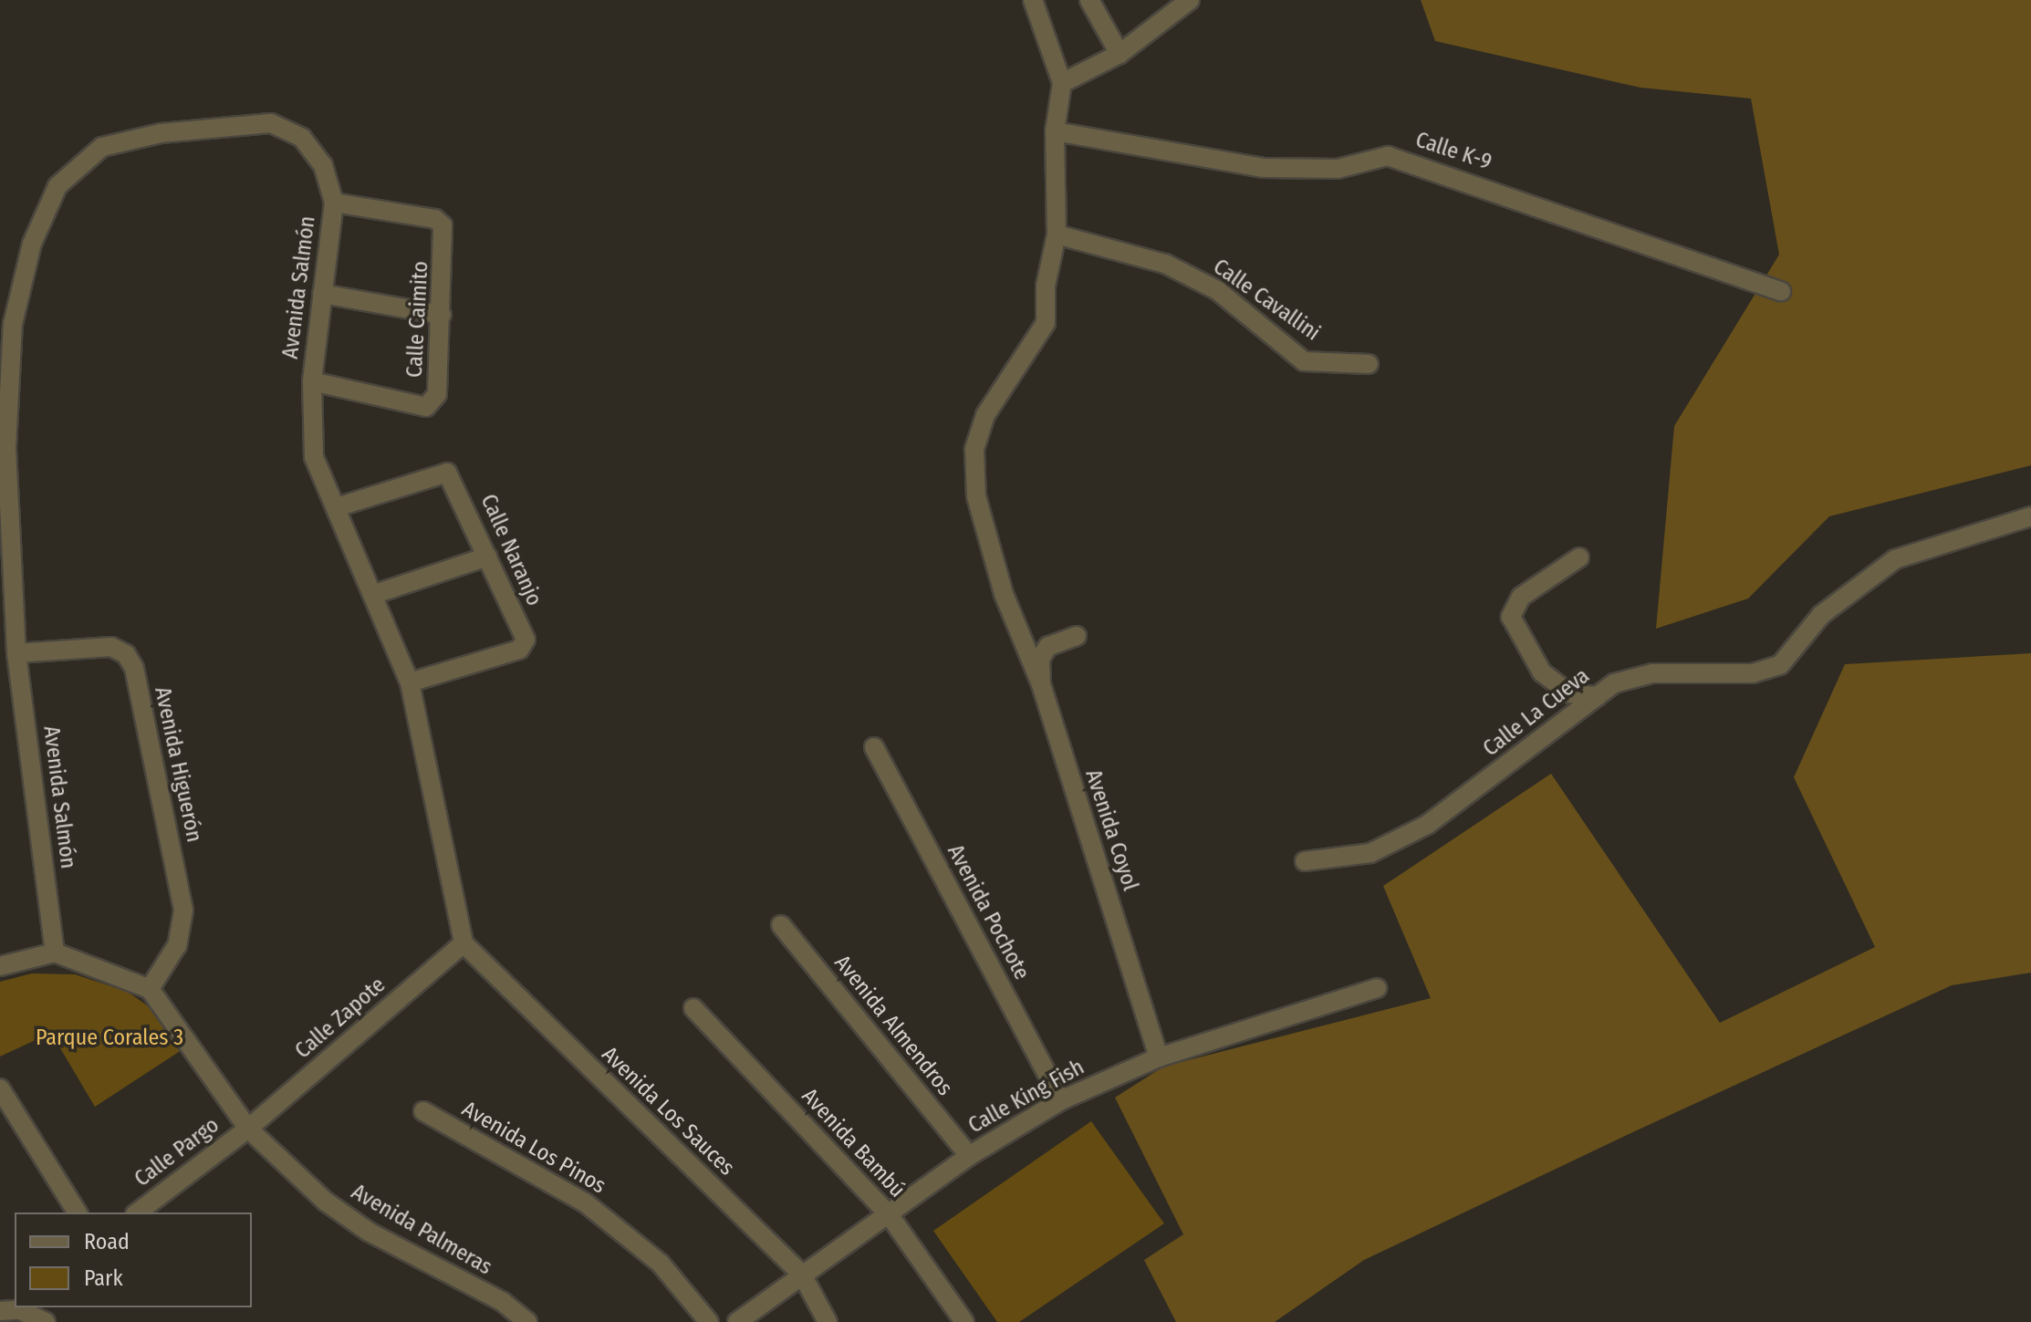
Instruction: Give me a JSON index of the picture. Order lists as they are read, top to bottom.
{
  "streets": {
    "street": [
      "Calle K-9",
      "Avenida Salmón",
      "Calle Cavallini",
      "Calle Caimito",
      "Calle Naranjo",
      "Calle La Cueva",
      "Avenida Higuerón",
      "Avenida Coyol",
      "Avenida Pochote",
      "Calle Zapote",
      "Avenida Almendros",
      "Calle King Fish",
      "Avenida Los Sauces",
      "Avenida Bambú",
      "Avenida Los Pinos",
      "Calle Pargo",
      "Avenida Palmeras"
    ]
  },
  "crossings": [
    ["Avenida Salmón", "Calle Caimito"],
    ["Avenida Salmón", "Calle Naranjo"],
    ["Avenida Salmón", "Avenida Higuerón"],
    ["Avenida Salmón", "Calle Zapote"],
    ["Avenida Salmón", "Avenida Los Sauces"],
    ["Avenida Higuerón", "Avenida Palmeras"],
    ["Avenida Coyol", "Calle King Fish"],
    ["Avenida Pochote", "Calle King Fish"],
    ["Calle Zapote", "Avenida Los Sauces"],
    ["Calle Zapote", "Calle Pargo"],
    ["Calle Zapote", "Avenida Palmeras"],
    ["Avenida Almendros", "Calle King Fish"],
    ["Calle King Fish", "Avenida Los Sauces"],
    ["Calle King Fish", "Avenida Bambú"],
    ["Calle Pargo", "Avenida Palmeras"]
  ],
  "parks": ["Parque Corales 3"],
  "legend": ["Road", "Park"]
}
